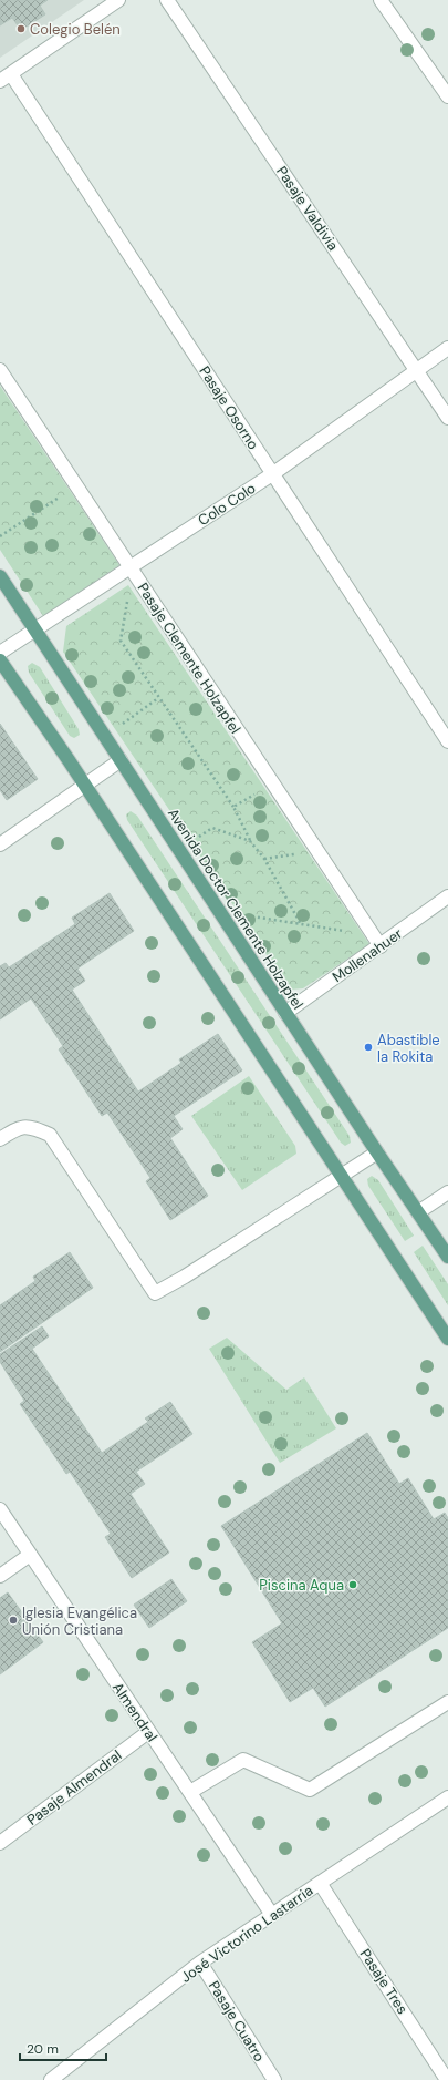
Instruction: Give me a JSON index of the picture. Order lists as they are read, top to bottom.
{
  "streets": {
    "main road": ["Avenida Doctor Clemente Holzapfel"],
    "street": [
      "Pasaje Valdivia",
      "Pasaje Osorno",
      "Colo Colo",
      "Pasaje Clemente Holzapfel",
      "Mollenahuer",
      "Almendral",
      "Pasaje Almendral",
      "José Victorino Lastarria",
      "Pasaje Tres",
      "Pasaje Cuatro"
    ]
  },
  "crossings": [
    ["Pasaje Valdivia", "Colo Colo"],
    ["Pasaje Osorno", "Colo Colo"],
    ["Colo Colo", "Pasaje Clemente Holzapfel"],
    ["Colo Colo", "Avenida Doctor Clemente Holzapfel"],
    ["Pasaje Clemente Holzapfel", "Mollenahuer"],
    ["Avenida Doctor Clemente Holzapfel", "Mollenahuer"],
    ["Almendral", "Pasaje Almendral"],
    ["Almendral", "José Victorino Lastarria"],
    ["José Victorino Lastarria", "Pasaje Tres"],
    ["José Victorino Lastarria", "Pasaje Cuatro"]
  ],
  "places": [
    "Colegio Belén",
    "Abastible la Rokita",
    "Piscina Aqua",
    "Iglesia Evangélica Unión Cristiana"
  ],
  "scale_bar": "20 m"
}
